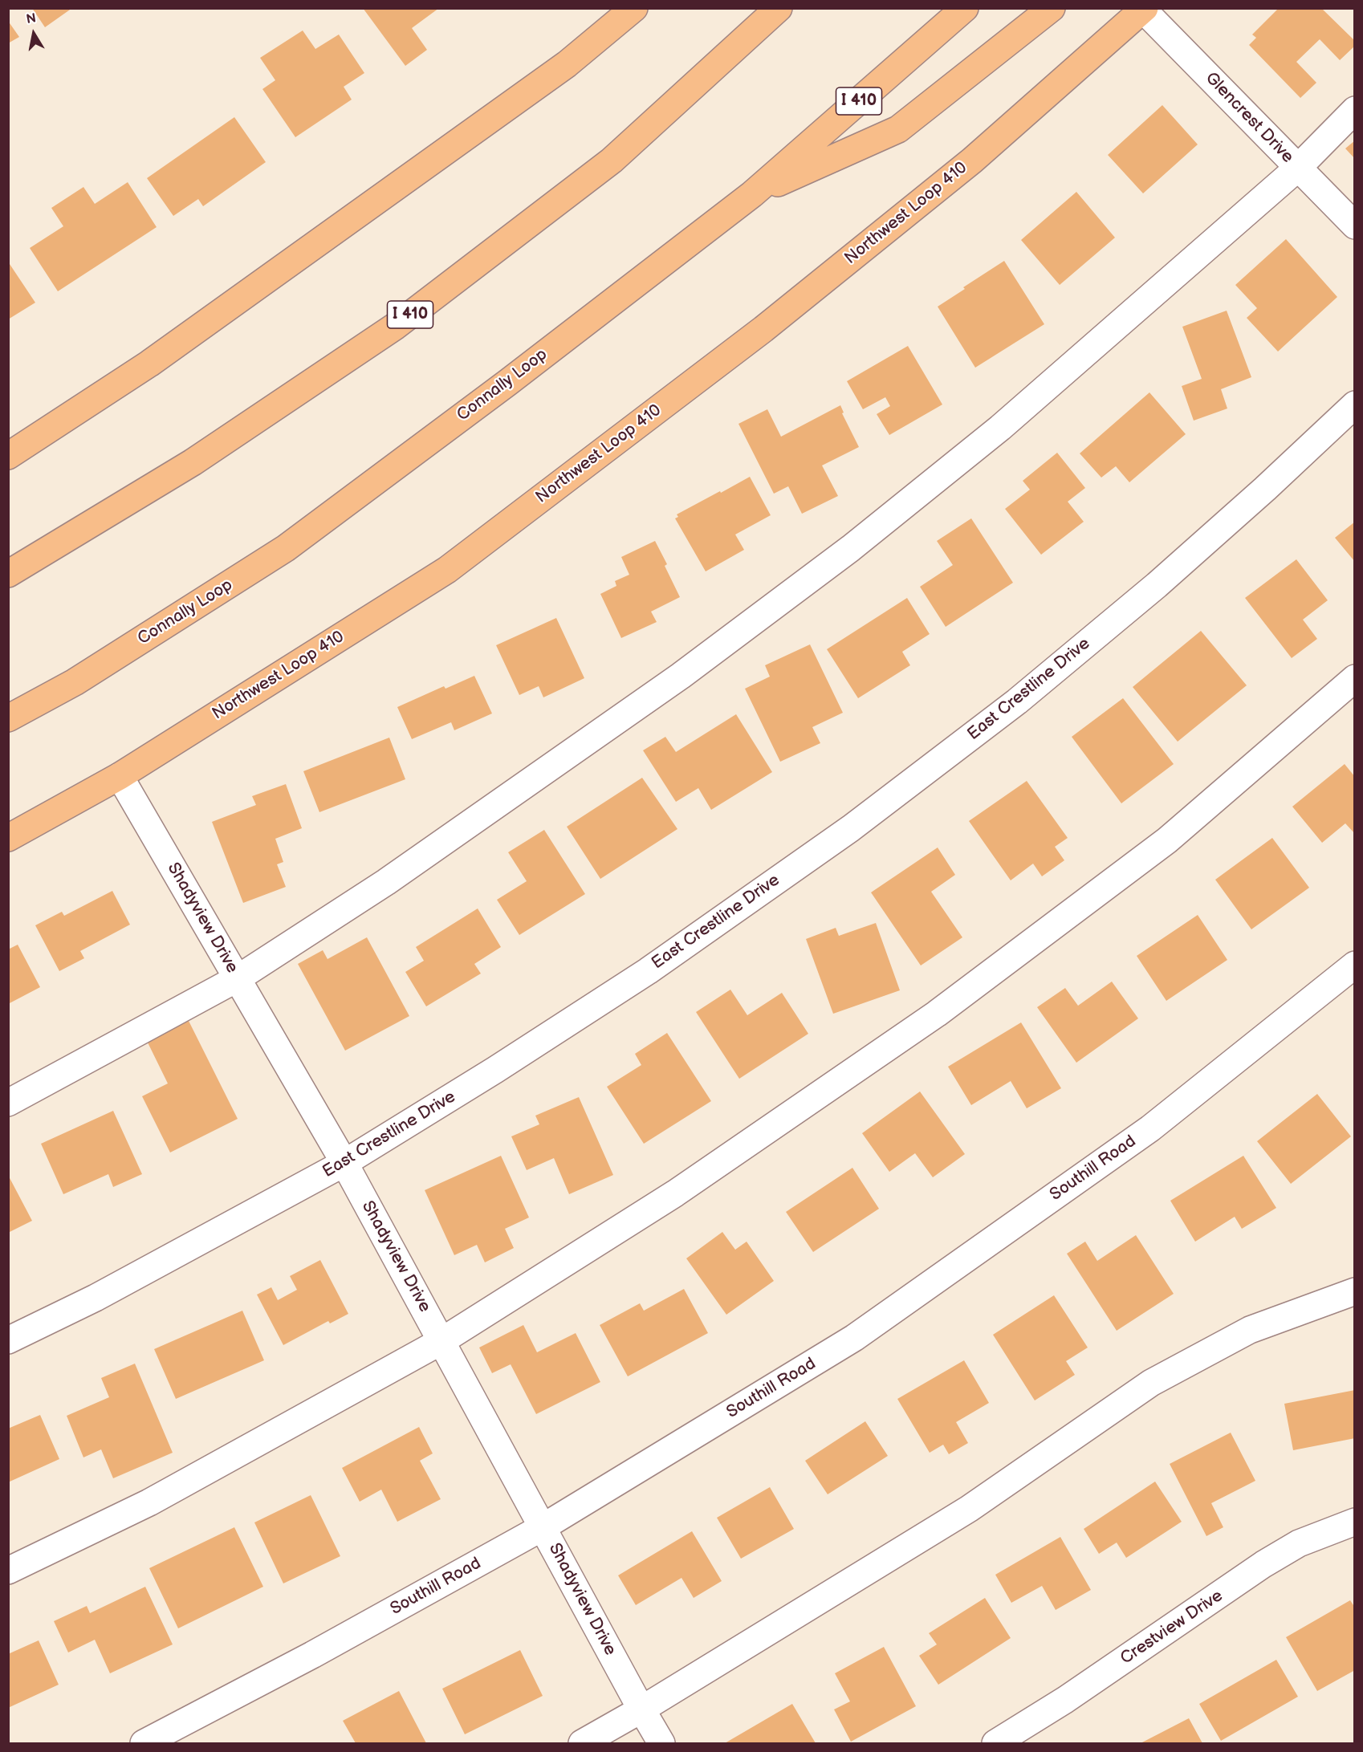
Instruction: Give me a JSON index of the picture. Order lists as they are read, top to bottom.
{
  "streets": {
    "main road": ["I 410", "Northwest Loop 410", "Connally Loop"],
    "street": [
      "Glencrest Drive",
      "East Crestline Drive",
      "Shadyview Drive",
      "Southill Road",
      "Crestview Drive"
    ]
  },
  "crossings": [
    ["Glencrest Drive", "Northwest Loop 410"],
    ["Northwest Loop 410", "Shadyview Drive"],
    ["East Crestline Drive", "Shadyview Drive"],
    ["Shadyview Drive", "Southill Road"]
  ],
  "north": "top"
}
